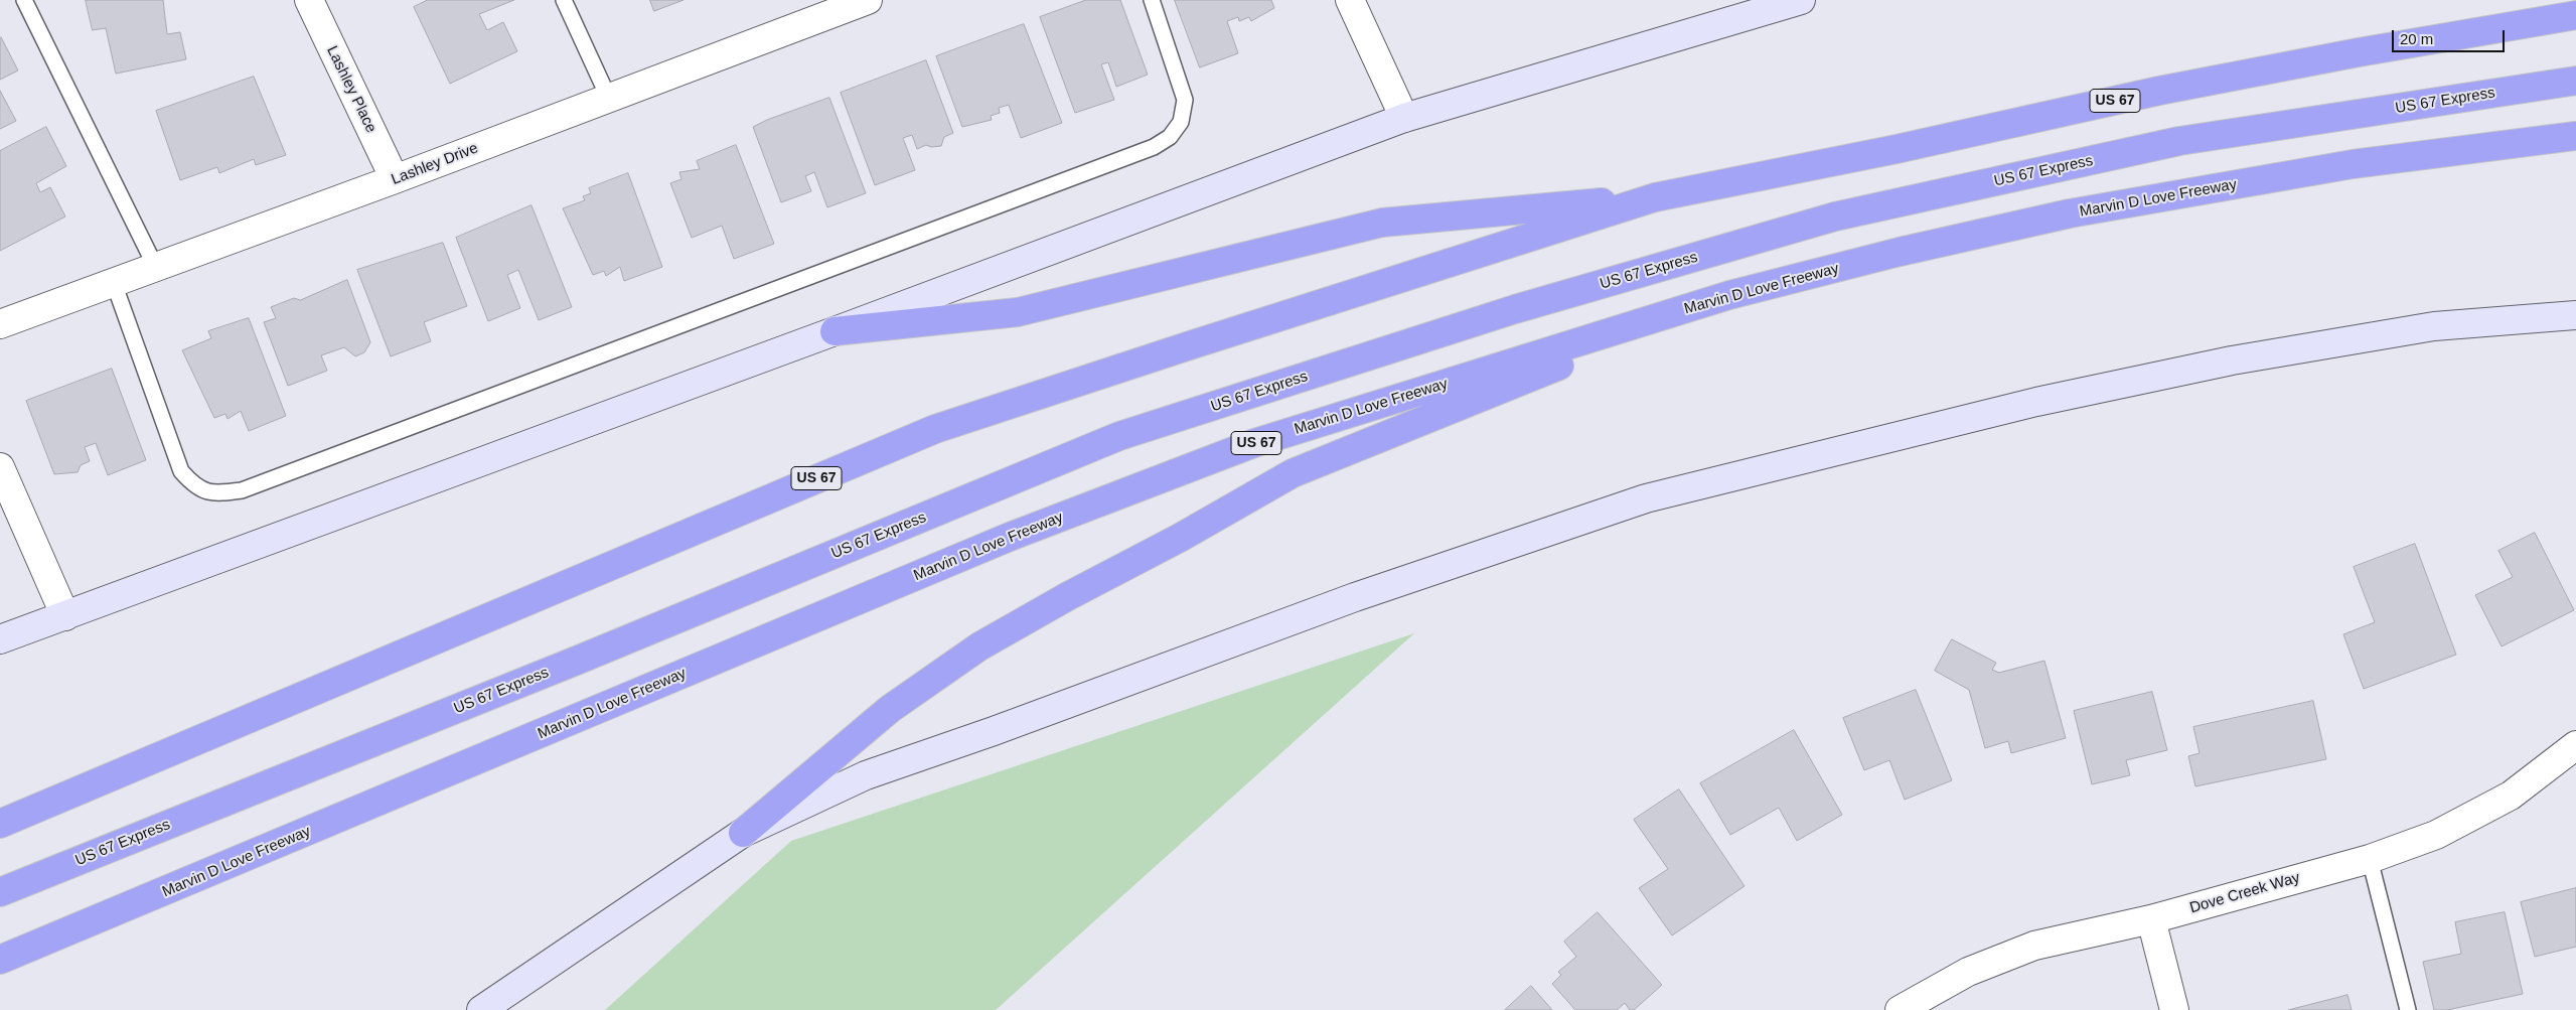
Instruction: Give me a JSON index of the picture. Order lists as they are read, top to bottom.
{
  "streets": {
    "highway": ["US 67", "US 67 Express", "Marvin D Love Freeway"],
    "street": ["Lashley Place", "Lashley Drive", "Dove Creek Way"]
  },
  "crossings": [
    ["Lashley Place", "Lashley Drive"]
  ],
  "scale_bar": "20 m"
}
